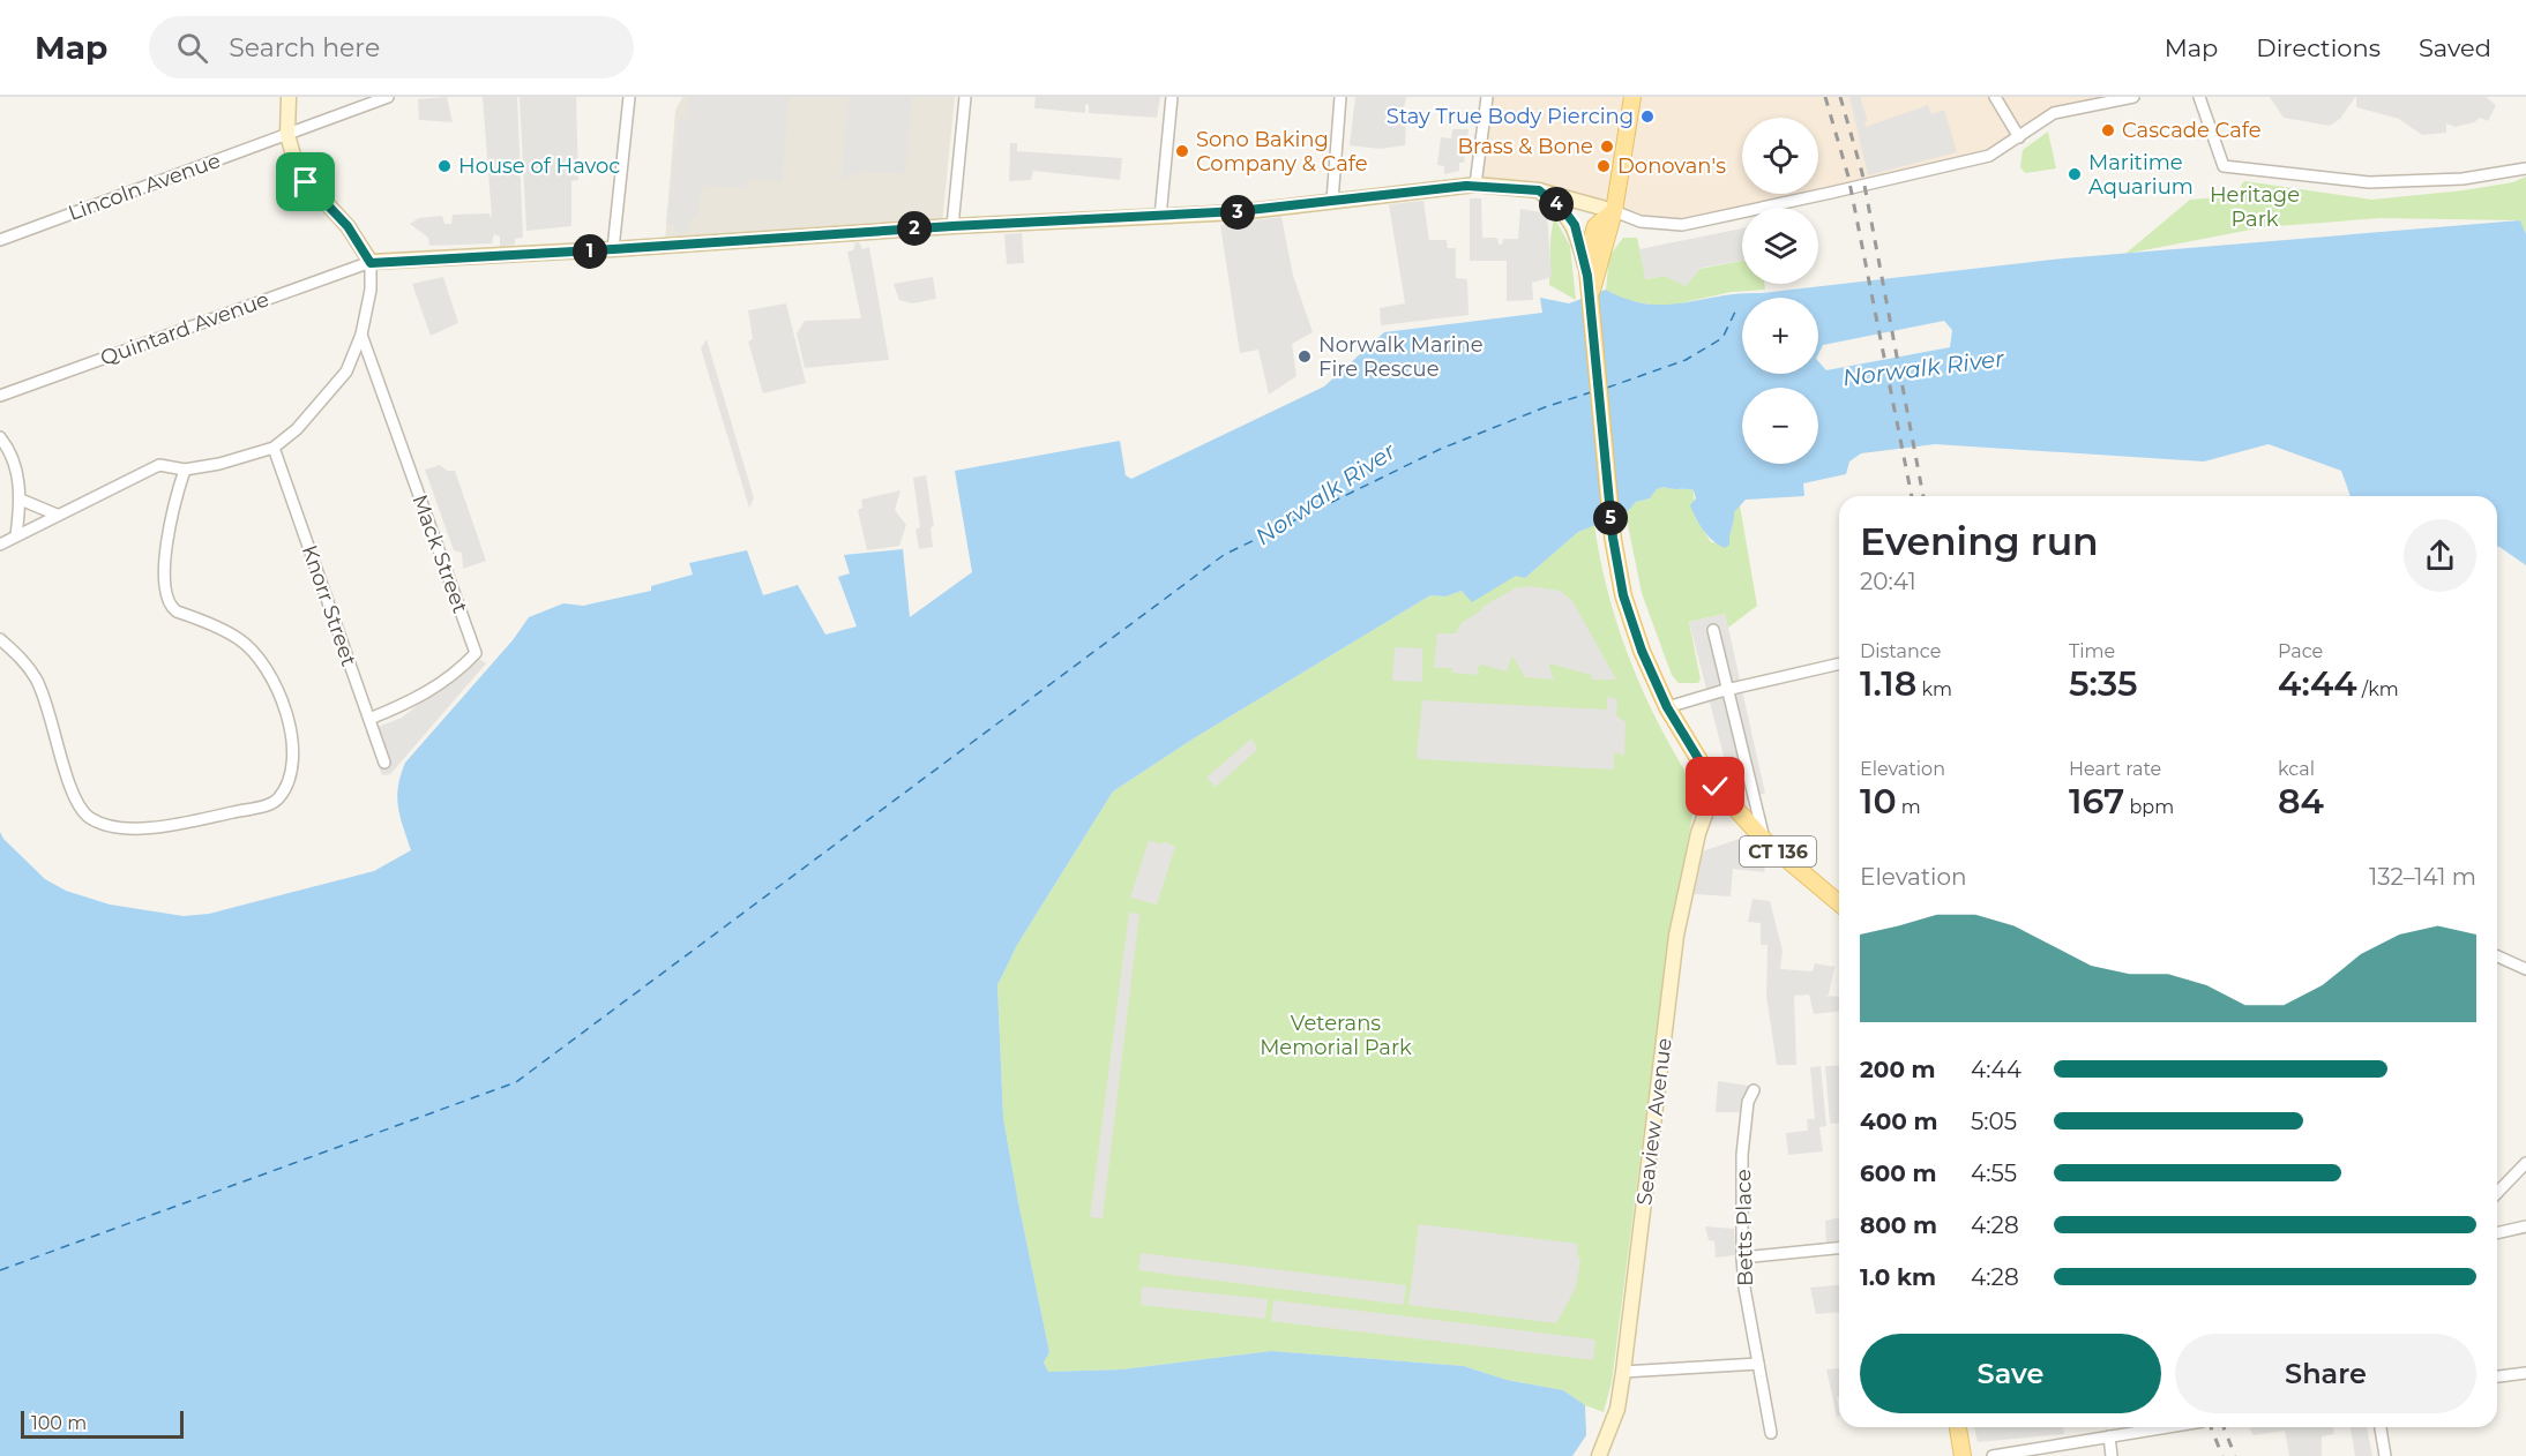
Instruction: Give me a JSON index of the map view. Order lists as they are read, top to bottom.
{
  "streets": {
    "main road": ["CT 136", "Seaview Avenue"],
    "street": [
      "Lincoln Avenue",
      "Quintard Avenue",
      "Mack Street",
      "Knorr Street",
      "Betts Place"
    ]
  },
  "crossings": [
    ["Mack Street", "Knorr Street"],
    ["CT 136", "Seaview Avenue"]
  ],
  "water": ["Norwalk River"],
  "parks": ["Heritage Park", "Veterans Memorial Park"],
  "places": [
    "Stay True Body Piercing",
    "Cascade Cafe",
    "Brass & Bone",
    "Sono Baking Company & Cafe",
    "House of Havoc",
    "Donovan's",
    "Maritime Aquarium",
    "Norwalk Marine Fire Rescue"
  ],
  "scale_bar": "100 m",
  "page": {
    "header": "Map",
    "search": "Search here",
    "nav": ["Map", "Directions", "Saved"],
    "map_buttons": ["+", "−"],
    "pins": [
      "4",
      "3",
      "2",
      "1",
      "5"
    ],
    "heading": ["Evening run", "20:41"],
    "stats": [
      ["Distance", "1.18 km"],
      ["Time", "5:35"],
      ["Pace", "4:44 /km"],
      ["Elevation", "10 m"],
      ["Heart rate", "167 bpm"],
      ["kcal", "84"]
    ],
    "chart": ["Elevation", "132–141 m"],
    "list": [
      {
        "name": "200 m",
        "note": "4:44"
      },
      {
        "name": "400 m",
        "note": "5:05"
      },
      {
        "name": "600 m",
        "note": "4:55"
      },
      {
        "name": "800 m",
        "note": "4:28"
      },
      {
        "name": "1.0 km",
        "note": "4:28"
      }
    ],
    "buttons": ["Save", "Share"],
    "scale": "100 m"
  }
}
